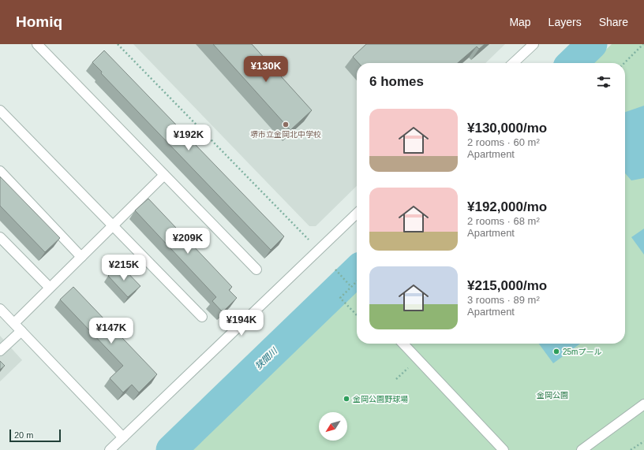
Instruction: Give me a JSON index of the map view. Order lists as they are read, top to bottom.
{
  "water": ["狭間川"],
  "parks": ["金岡公園"],
  "places": ["堺市立金岡北中学校", "25mプール", "金岡公園野球場"],
  "scale_bar": "20 m",
  "north": "bottom left",
  "page": {
    "header": "Homiq",
    "nav": ["Map", "Layers", "Share"],
    "price": [
      "¥130K",
      "¥192K",
      "¥209K",
      "¥215K",
      "¥194K",
      "¥147K"
    ],
    "heading": "6 homes",
    "list": [
      {
        "name": "¥130,000/mo",
        "note": "2 rooms · 60 m² · Apartment"
      },
      {
        "name": "¥192,000/mo",
        "note": "2 rooms · 68 m² · Apartment"
      },
      {
        "name": "¥215,000/mo",
        "note": "3 rooms · 89 m² · Apartment"
      }
    ],
    "scale": "20 m"
  }
}
